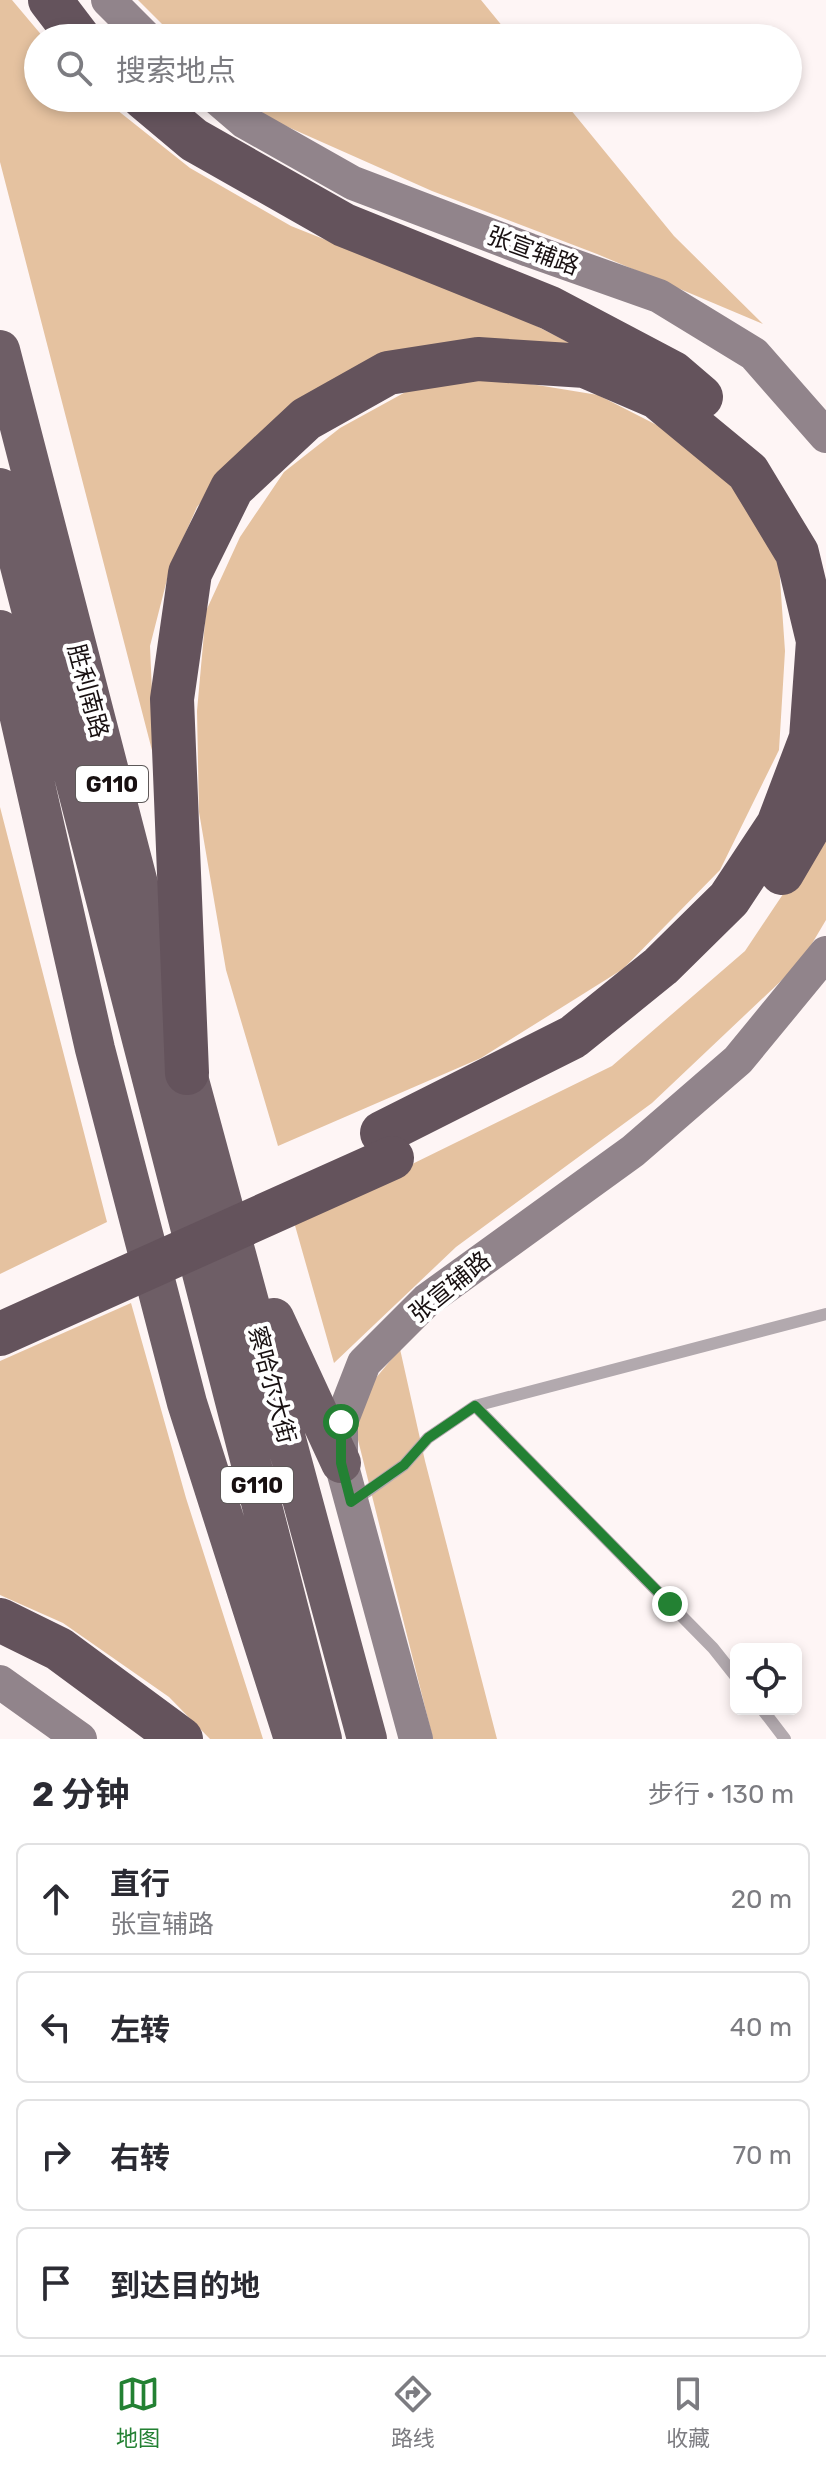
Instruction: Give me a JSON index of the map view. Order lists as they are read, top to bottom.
{
  "streets": {
    "highway": ["胜利南路", "G110", "察哈尔大街"],
    "main road": ["张宣辅路"]
  },
  "crossings": [
    ["胜利南路", "察哈尔大街"]
  ],
  "page": {
    "search": "搜索地点",
    "heading": ["2 分钟", "步行 · 130 m"],
    "list": [
      ["直行", "张宣辅路", "20 m"],
      ["左转", "40 m"],
      ["右转", "70 m"],
      "到达目的地"
    ],
    "nav": ["地图", "路线", "收藏"]
  }
}
